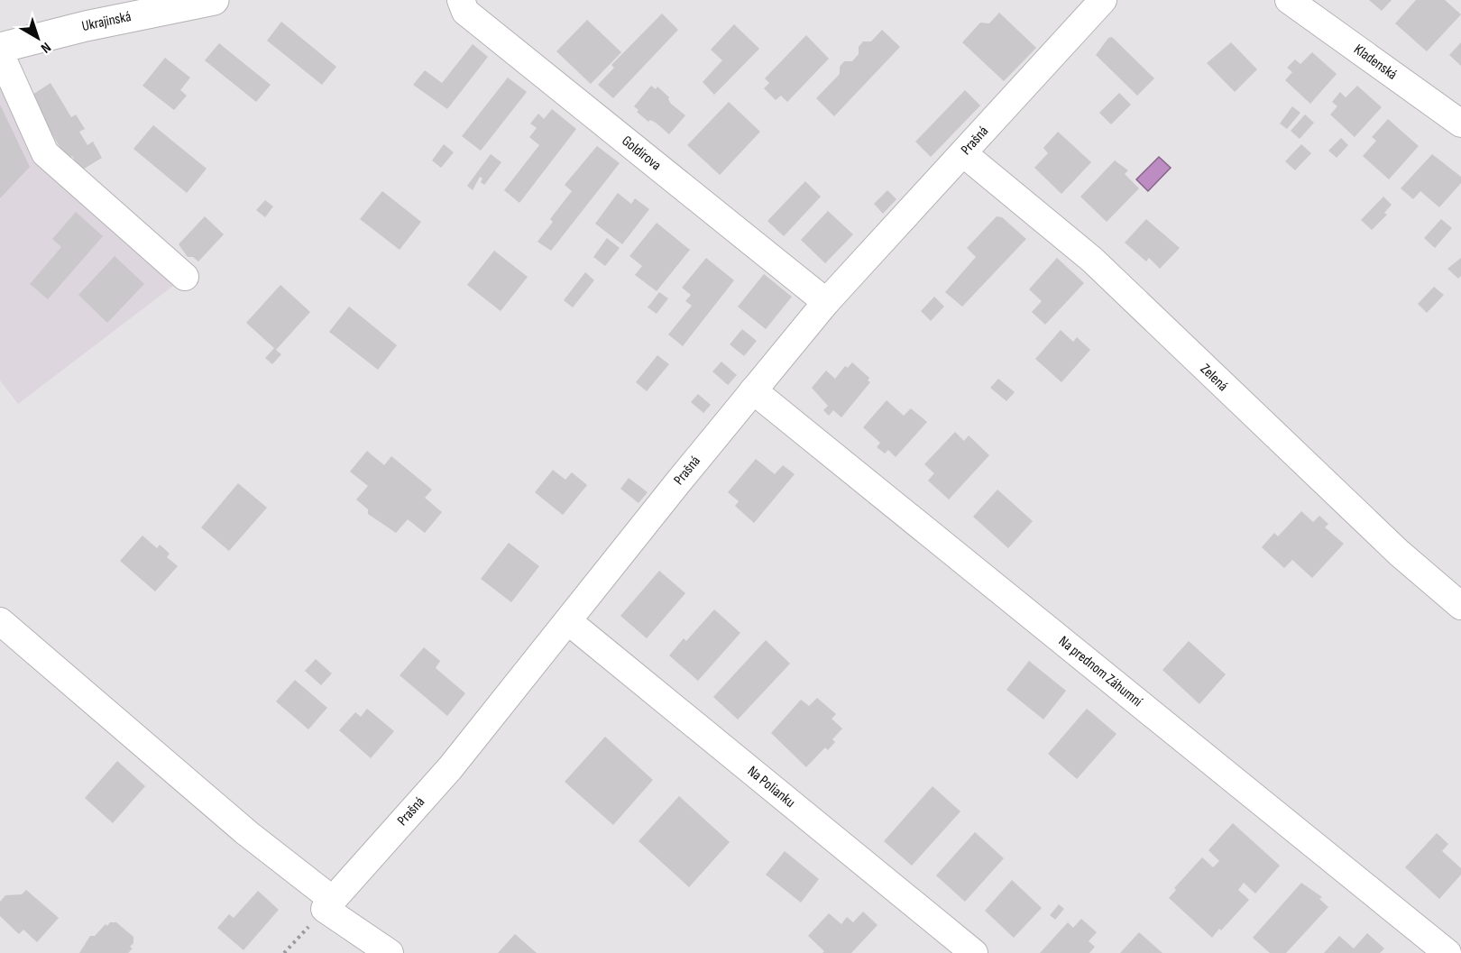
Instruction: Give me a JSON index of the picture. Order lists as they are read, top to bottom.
{
  "streets": {
    "main road": ["Ukrajinská"],
    "street": [
      "Kladenská",
      "Prašná",
      "Goldírova",
      "Zelená",
      "Na prednom Záhumní",
      "Na Polianku"
    ]
  },
  "crossings": [
    ["Prašná", "Goldírova"],
    ["Prašná", "Zelená"],
    ["Prašná", "Na prednom Záhumní"],
    ["Prašná", "Na Polianku"]
  ],
  "north": "bottom right"
}
